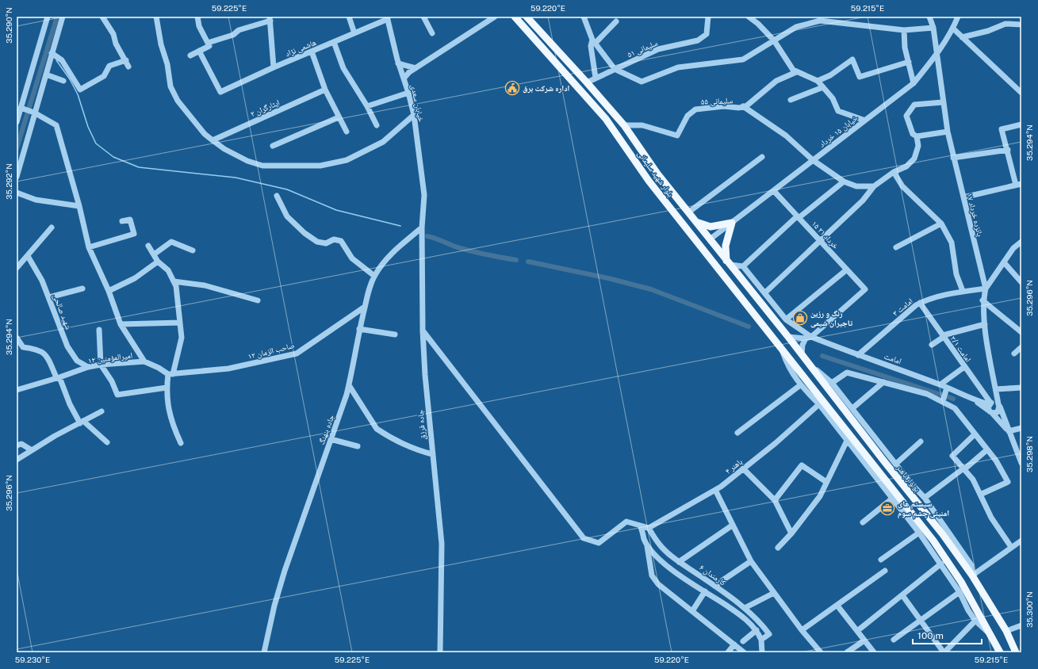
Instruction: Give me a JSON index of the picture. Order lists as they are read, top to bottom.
{
  "streets": {
    "main road": ["بلوار شهید سلیمانی", "بولوار باهنر"],
    "street": [
      "هاشمی نژاد",
      "سلیمانی ۵۱",
      "سلیمانی ۵۵",
      "خیابان سعدی",
      "ایثارگران ۲",
      "خیابان ۱۵ خرداد",
      "پانزده خرداد ۱۷",
      "۱۵ خرداد ۲١",
      "امامت ۳",
      "شهید صالحی",
      "امامت ۳/۱",
      "صاحب الزمان ۱۲",
      "امیرالمؤمنین ۱۲",
      "امامت",
      "جاده فرزق",
      "جاده بنهنگ",
      "باهنر ۴",
      "کارمندان ۶"
    ]
  },
  "crossings": [
    ["هاشمی نژاد", "خیابان سعدی"],
    ["سلیمانی ۵۱", "بلوار شهید سلیمانی"],
    ["سلیمانی ۵۵", "بلوار شهید سلیمانی"],
    ["خیابان سعدی", "جاده فرزق"],
    ["خیابان ۱۵ خرداد", "بلوار شهید سلیمانی"],
    ["خیابان ۱۵ خرداد", "پانزده خرداد ۱۷"],
    ["خیابان ۱۵ خرداد", "۱۵ خرداد ۲١"],
    ["بلوار شهید سلیمانی", "بولوار باهنر"],
    ["پانزده خرداد ۱۷", "امامت ۳"],
    ["پانزده خرداد ۱۷", "امامت ۳/۱"],
    ["پانزده خرداد ۱۷", "امامت"],
    ["۱۵ خرداد ۲١", "امامت"],
    ["امامت ۳", "امامت ۳/۱"],
    ["امامت ۳", "امامت"],
    ["شهید صالحی", "امیرالمؤمنین ۱۲"],
    ["امامت ۳/۱", "امامت"],
    ["صاحب الزمان ۱۲", "امیرالمؤمنین ۱۲"],
    ["صاحب الزمان ۱۲", "جاده بنهنگ"],
    ["جاده فرزق", "جاده بنهنگ"],
    ["باهنر ۴", "کارمندان ۶"]
  ],
  "places": {
    "public building": ["اداره شرکت برق"],
    "shop": ["رنگ و رزین تاجیران شیمی"],
    "office": ["سیستم های امنیتی چشم سوم"]
  },
  "scale_bar": "100 m",
  "coordinates": [
    "59.225°E",
    "59.220°E",
    "59.215°E",
    "35.290°N",
    "35.294°N",
    "35.292°N",
    "35.296°N",
    "35.298°N",
    "35.300°N",
    "59.230°E"
  ]
}
